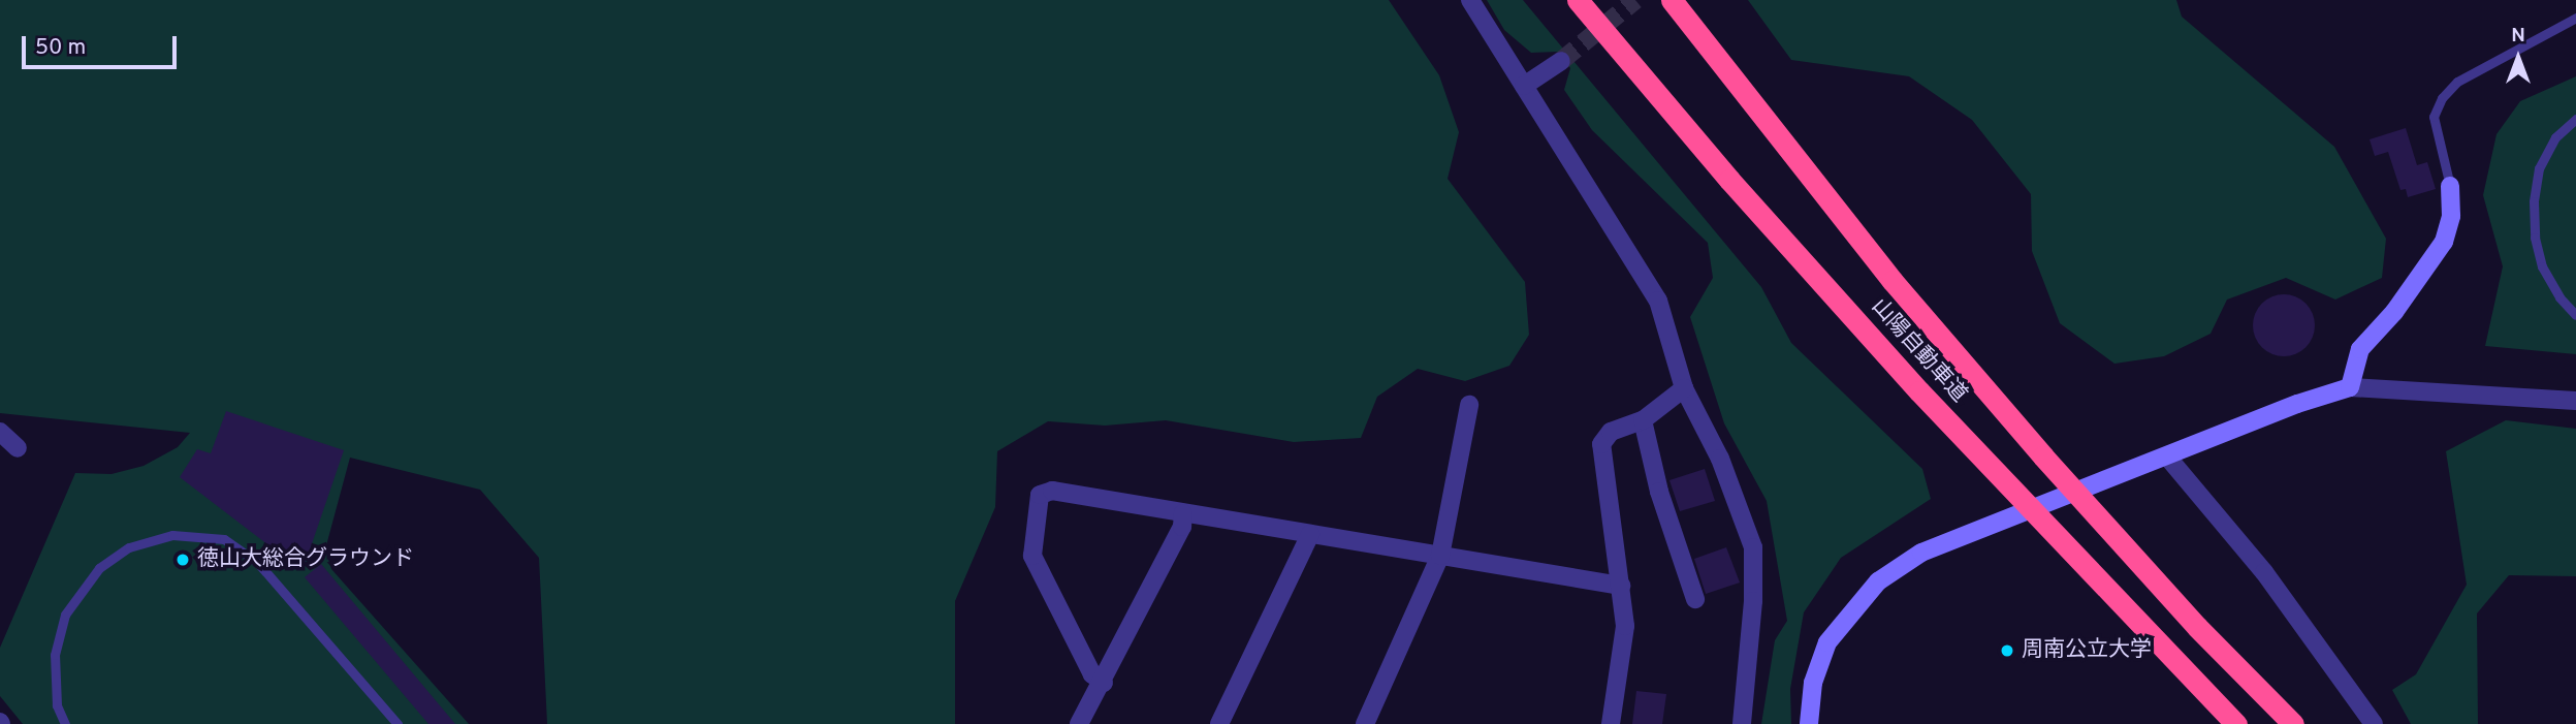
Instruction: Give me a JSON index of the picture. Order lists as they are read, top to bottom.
{
  "streets": {
    "highway": ["山陽自動車道"]
  },
  "places": ["徳山大総合グラウンド", "周南公立大学"],
  "scale_bar": "50 m",
  "north": "top"
}
